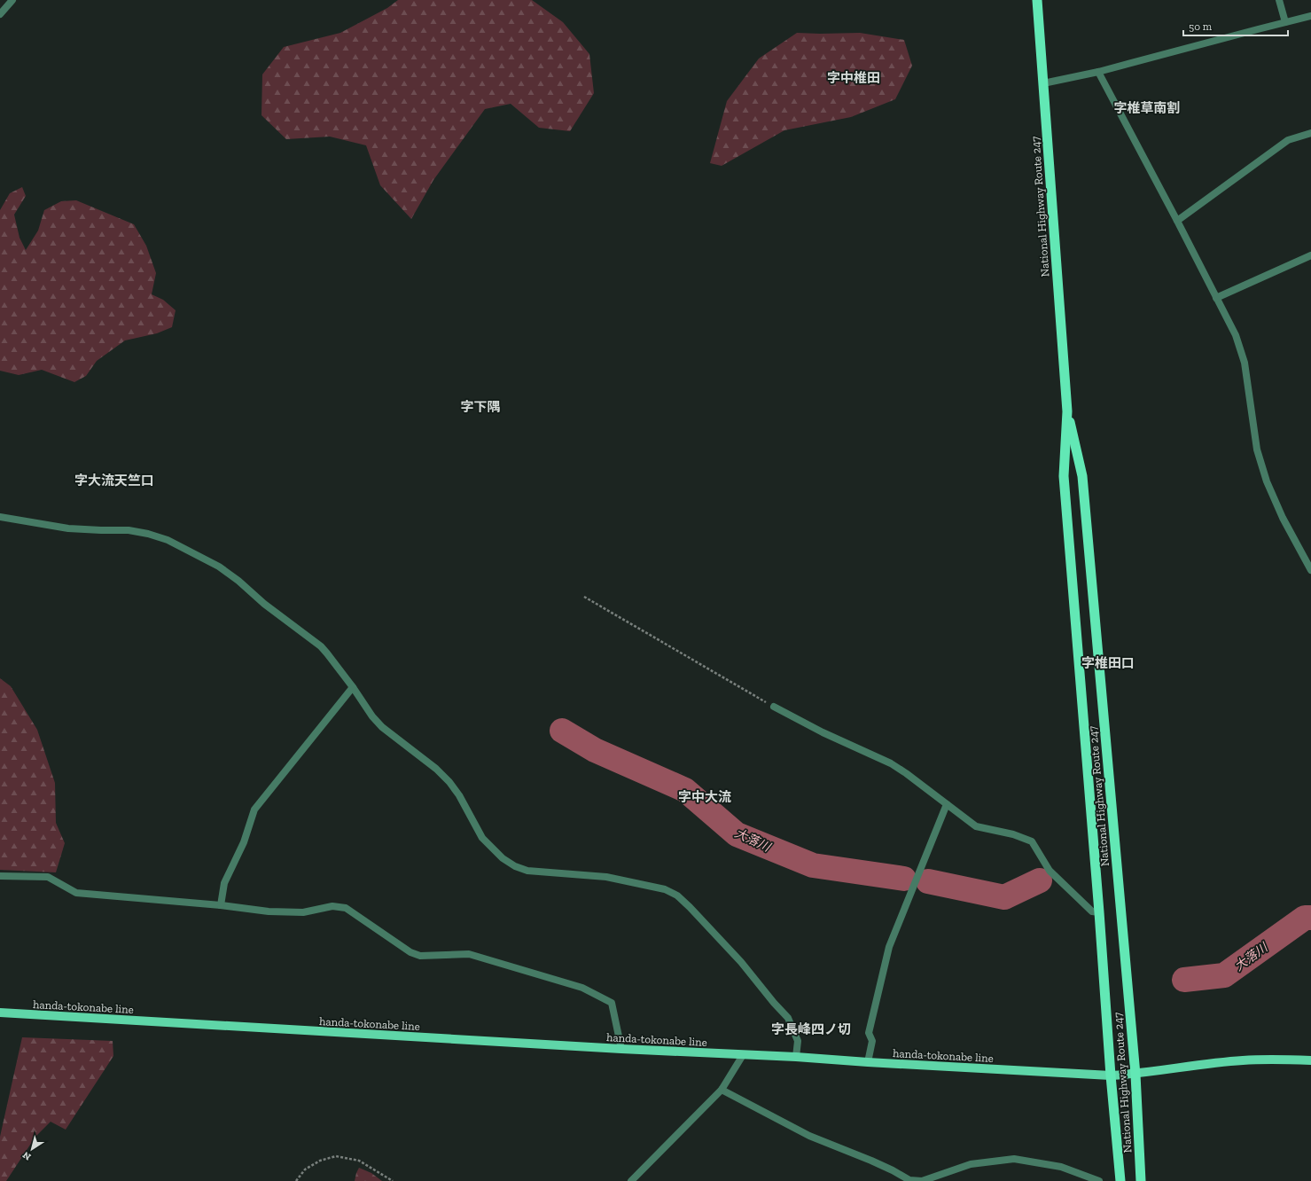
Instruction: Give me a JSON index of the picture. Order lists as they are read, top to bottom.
{
  "streets": {
    "highway": ["National Highway Route 247"],
    "main road": ["handa-tokonabe line"]
  },
  "crossings": [
    ["National Highway Route 247", "handa-tokonabe line"]
  ],
  "districts": [
    "字中椎田",
    "字椎草南割",
    "字下隅",
    "字大流天竺口",
    "字椎田口",
    "字中大流",
    "字長峰四ノ切"
  ],
  "water": ["大落川"],
  "scale_bar": "50 m",
  "north": "bottom left"
}
